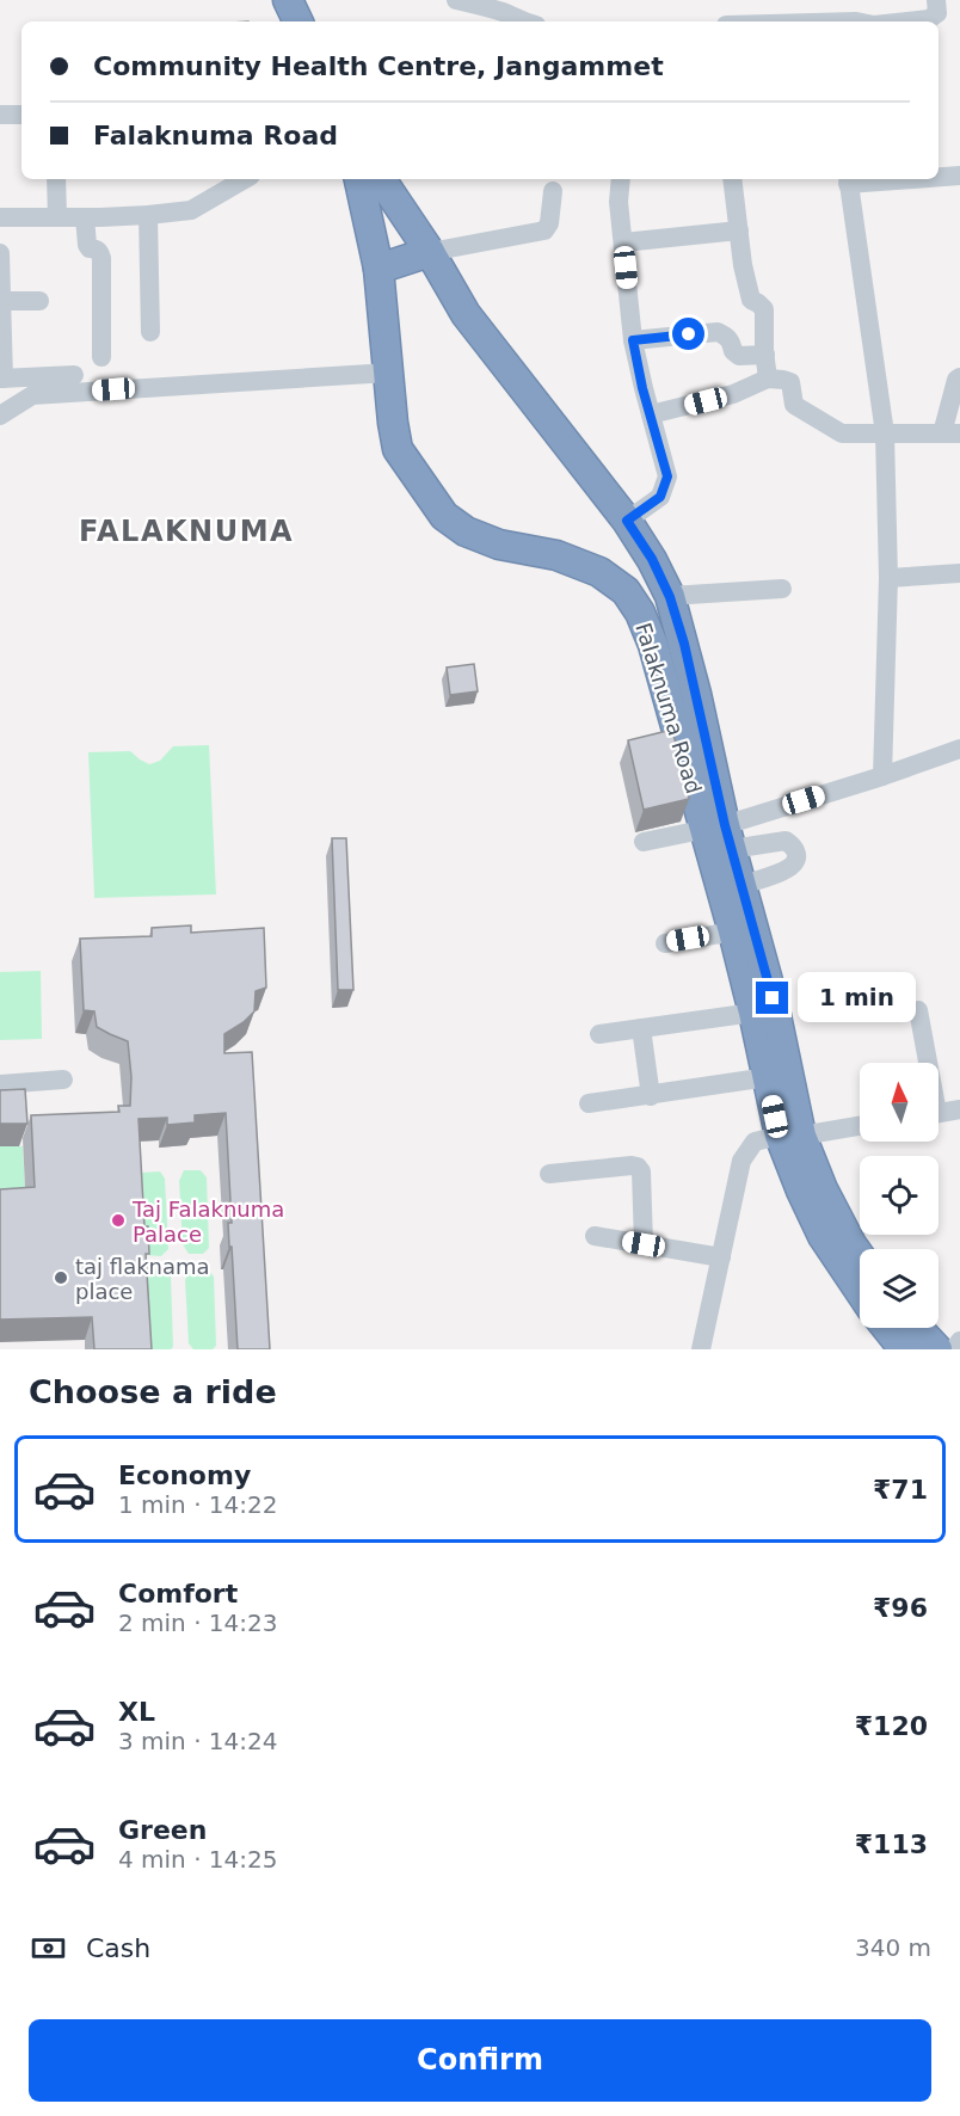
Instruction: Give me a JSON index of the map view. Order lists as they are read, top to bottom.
{
  "streets": {
    "highway": ["Falaknuma Road"]
  },
  "districts": ["FALAKNUMA"],
  "places": ["Taj Falaknuma Palace", "taj flaknama place"],
  "north": "top",
  "page": {
    "banner": ["Community Health Centre, Jangammet", "Falaknuma Road"],
    "bubble": "1 min",
    "heading": "Choose a ride",
    "list": [
      {
        "name": "Economy",
        "note": "1 min · 14:22",
        "value": "₹71"
      },
      {
        "name": "Comfort",
        "note": "2 min · 14:23",
        "value": "₹96"
      },
      {
        "name": "XL",
        "note": "3 min · 14:24",
        "value": "₹120"
      },
      {
        "name": "Green",
        "note": "4 min · 14:25",
        "value": "₹113"
      }
    ],
    "pay": ["Cash", "340 m"],
    "buttons": "Confirm"
  }
}
